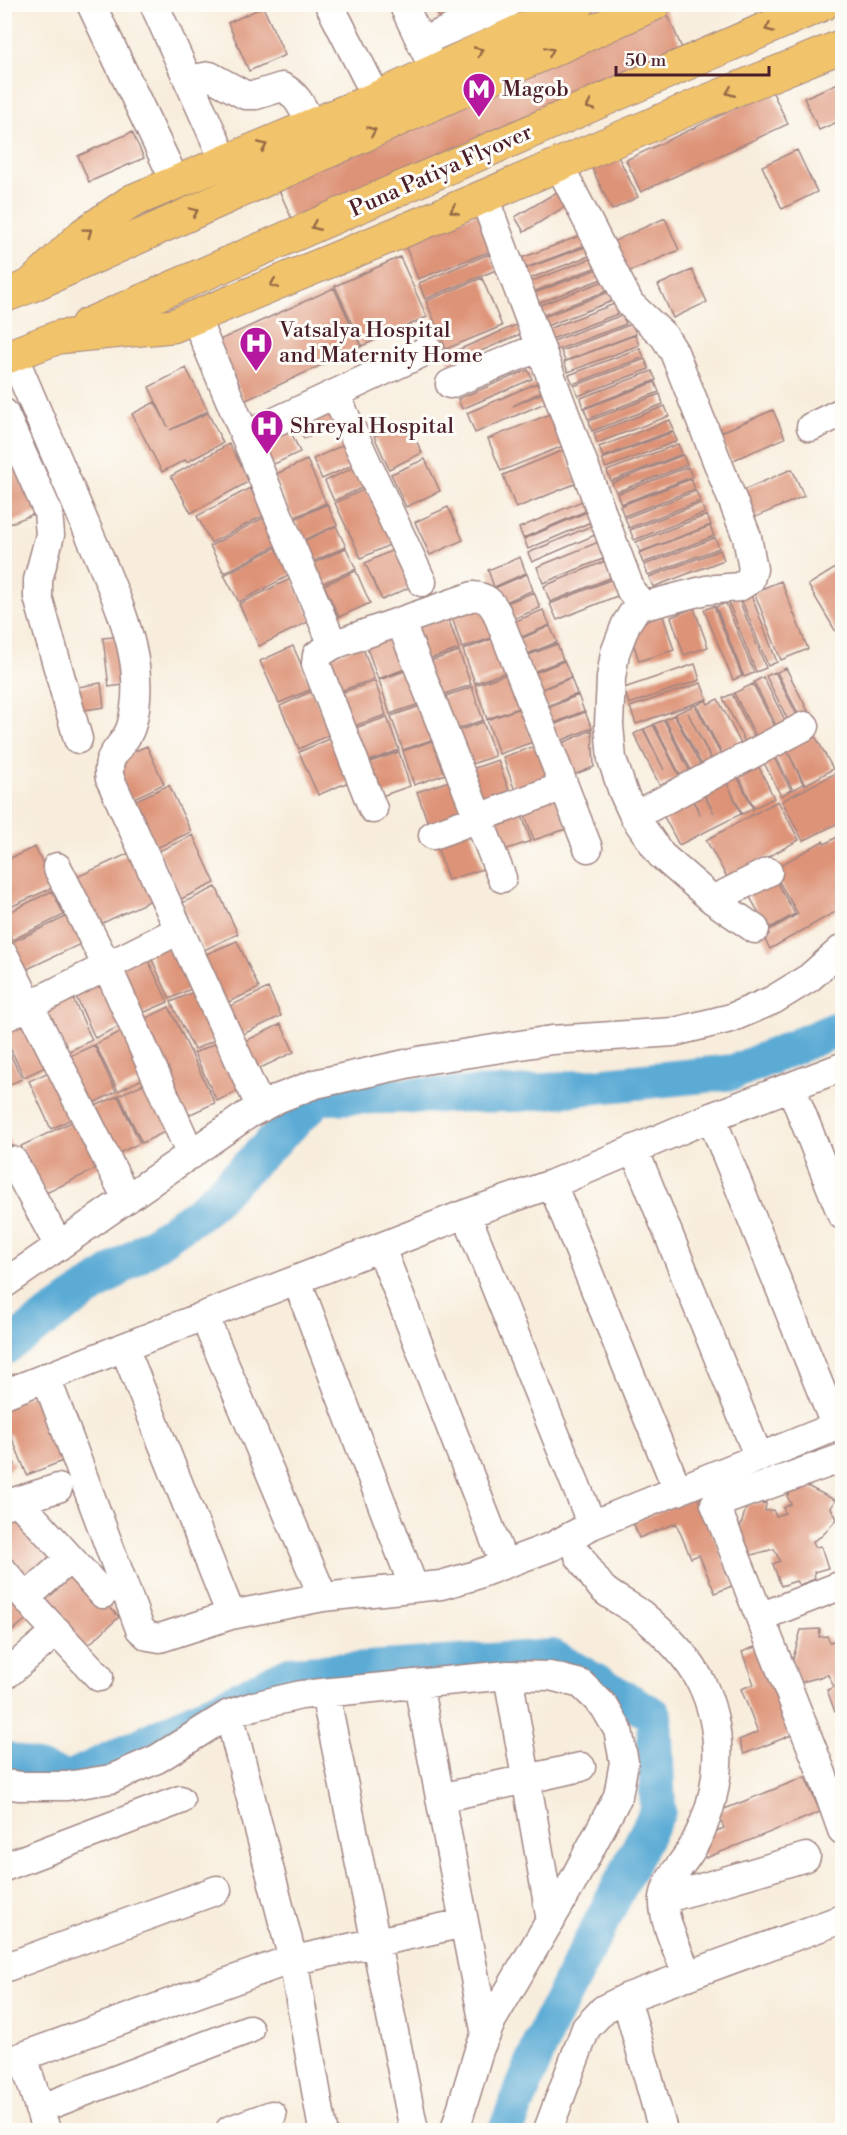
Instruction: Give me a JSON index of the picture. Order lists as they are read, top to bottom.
{
  "streets": {
    "highway": ["Puna Patiya Flyover"]
  },
  "places": {
    "metro station": ["Magob"],
    "hospital": ["Vatsalya Hospital and Maternity Home", "Shreyal Hospital"]
  },
  "scale_bar": "50 m"
}
